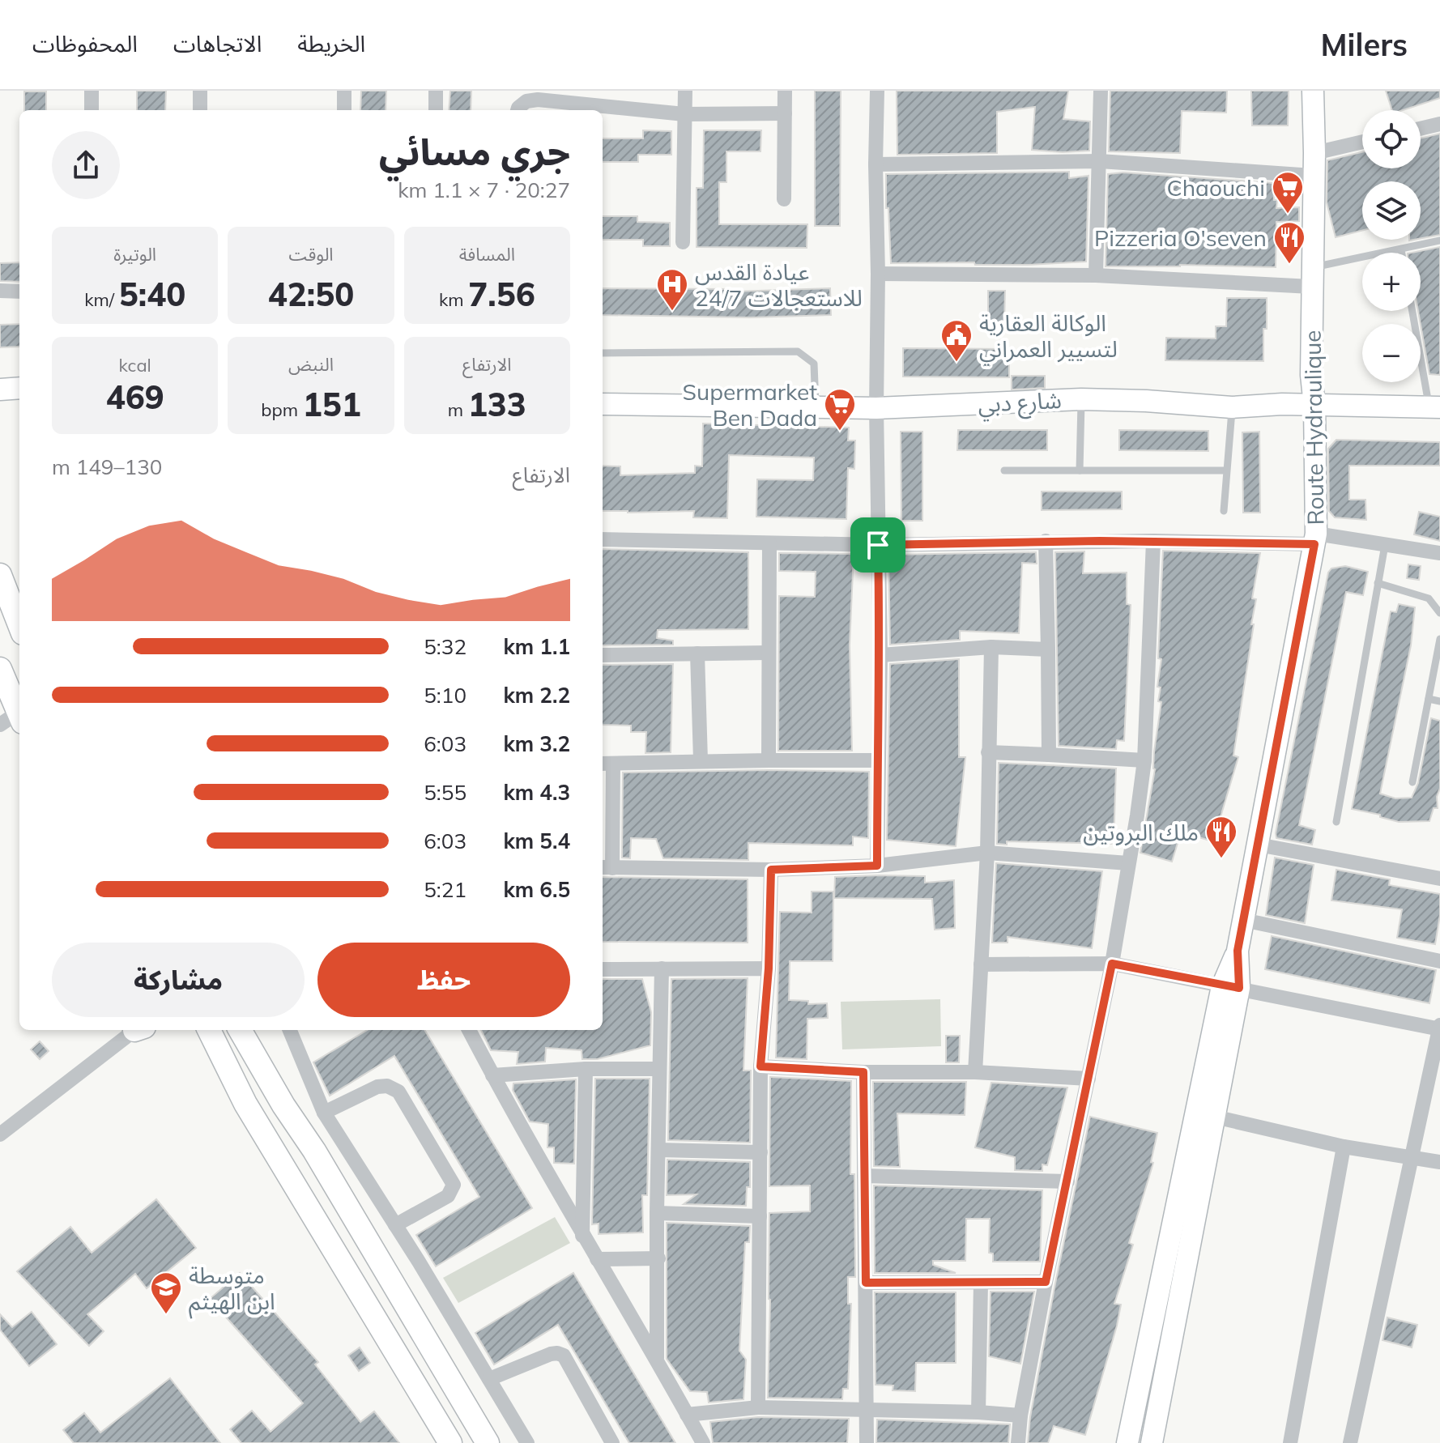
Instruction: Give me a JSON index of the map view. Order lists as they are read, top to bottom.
{
  "streets": {
    "main road": ["شارع دبي", "Route Hydraulique"]
  },
  "crossings": [
    ["شارع دبي", "Route Hydraulique"]
  ],
  "places": {
    "supermarket": ["Chaouchi", "Supermarket Ben Dada"],
    "restaurant": ["Pizzeria O'seven", "ملك البروتين"],
    "hospital": ["عيادة القدس للاستعجالات 24/7"],
    "public building": ["الوكالة العقارية لتسيير العمراني"],
    "school or university": ["متوسطة ابن الهيثم"]
  },
  "page": {
    "header": "Milers",
    "nav": ["الخريطة", "الاتجاهات", "المحفوظات"],
    "map_buttons": ["+", "−"],
    "heading": ["جري مسائي", "20:27 · 7 × 1.1 km"],
    "stats": [
      ["المسافة", "7.56 km"],
      ["الوقت", "42:50"],
      ["الوتيرة", "5:40 /km"],
      ["الارتفاع", "133 m"],
      ["النبض", "151 bpm"],
      ["kcal", "469"]
    ],
    "chart": ["الارتفاع", "130–149 m"],
    "list": [
      {
        "name": "1.1 km",
        "note": "5:32"
      },
      {
        "name": "2.2 km",
        "note": "5:10"
      },
      {
        "name": "3.2 km",
        "note": "6:03"
      },
      {
        "name": "4.3 km",
        "note": "5:55"
      },
      {
        "name": "5.4 km",
        "note": "6:03"
      },
      {
        "name": "6.5 km",
        "note": "5:21"
      }
    ],
    "buttons": ["حفظ", "مشاركة"]
  }
}
